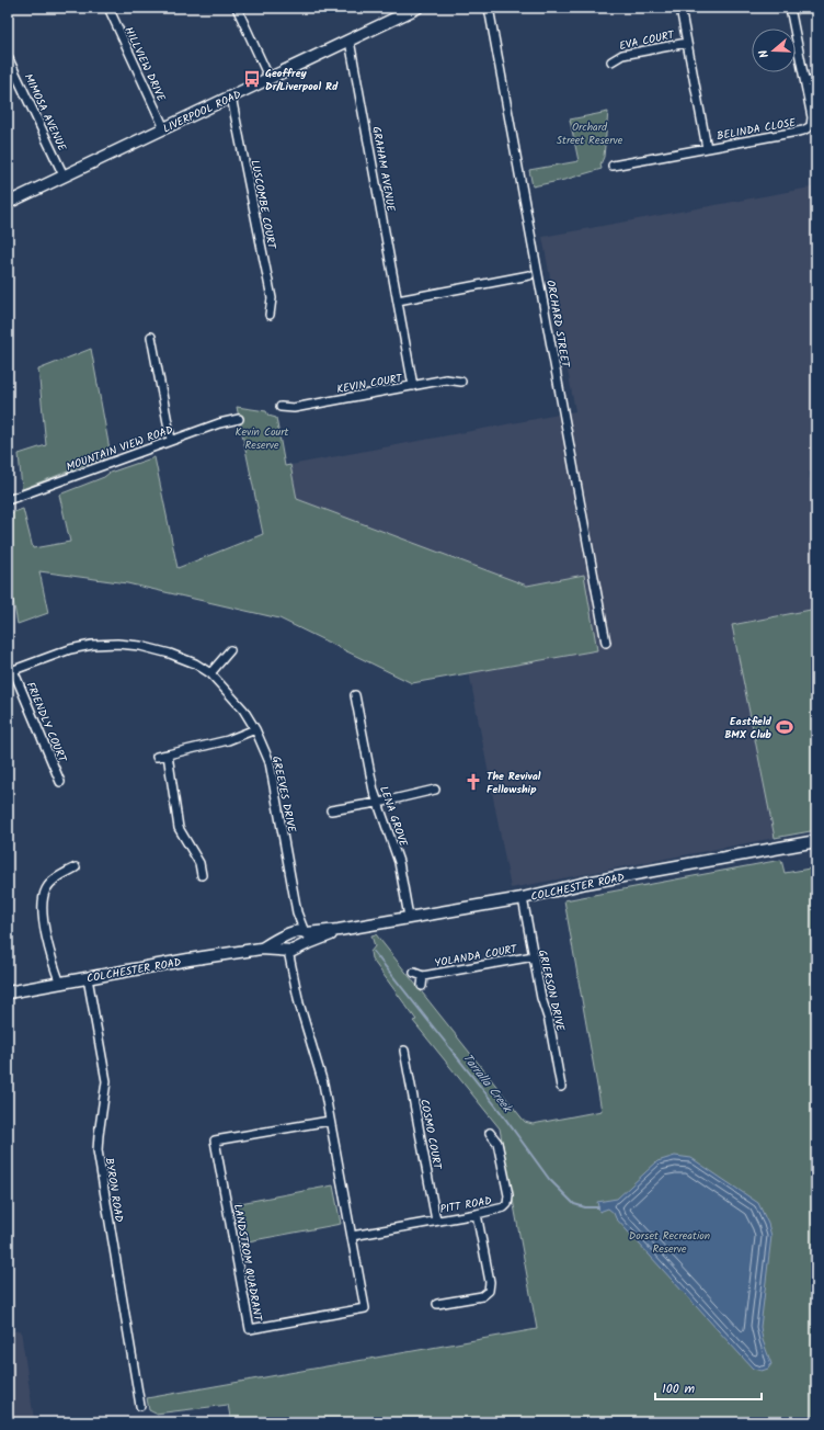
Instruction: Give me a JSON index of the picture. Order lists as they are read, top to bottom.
{
  "streets": {
    "main road": ["LIVERPOOL ROAD", "COLCHESTER ROAD"],
    "street": [
      "EVA COURT",
      "HILLVIEW DRIVE",
      "MIMOSA AVENUE",
      "BELINDA CLOSE",
      "GRAHAM AVENUE",
      "LUSCOMBE COURT",
      "ORCHARD STREET",
      "KEVIN COURT",
      "MOUNTAIN VIEW ROAD",
      "FRIENDLY COURT",
      "GREEVES DRIVE",
      "LENA GROVE",
      "YOLANDA COURT",
      "GRIERSON DRIVE",
      "COSMO COURT",
      "BYRON ROAD",
      "PITT ROAD",
      "LANDSTROM QUADRANT"
    ]
  },
  "crossings": [
    ["HILLVIEW DRIVE", "LIVERPOOL ROAD"],
    ["LIVERPOOL ROAD", "MIMOSA AVENUE"],
    ["LIVERPOOL ROAD", "GRAHAM AVENUE"],
    ["LIVERPOOL ROAD", "LUSCOMBE COURT"],
    ["GRAHAM AVENUE", "KEVIN COURT"],
    ["FRIENDLY COURT", "GREEVES DRIVE"],
    ["GREEVES DRIVE", "COLCHESTER ROAD"],
    ["GREEVES DRIVE", "LANDSTROM QUADRANT"],
    ["LENA GROVE", "COLCHESTER ROAD"],
    ["COLCHESTER ROAD", "GRIERSON DRIVE"],
    ["COLCHESTER ROAD", "BYRON ROAD"],
    ["COLCHESTER ROAD", "LANDSTROM QUADRANT"],
    ["YOLANDA COURT", "GRIERSON DRIVE"],
    ["COSMO COURT", "PITT ROAD"],
    ["PITT ROAD", "LANDSTROM QUADRANT"]
  ],
  "water": ["Tarralla Creek"],
  "parks": ["Orchard Street Reserve", "Kevin Court Reserve", "Dorset Recreation Reserve"],
  "places": {
    "bus stop": ["Geoffrey Dr/Liverpool Rd"],
    "sports": ["Eastfield BMX Club"],
    "church": ["The Revival Fellowship"]
  },
  "scale_bar": "100 m",
  "north": "left"
}
